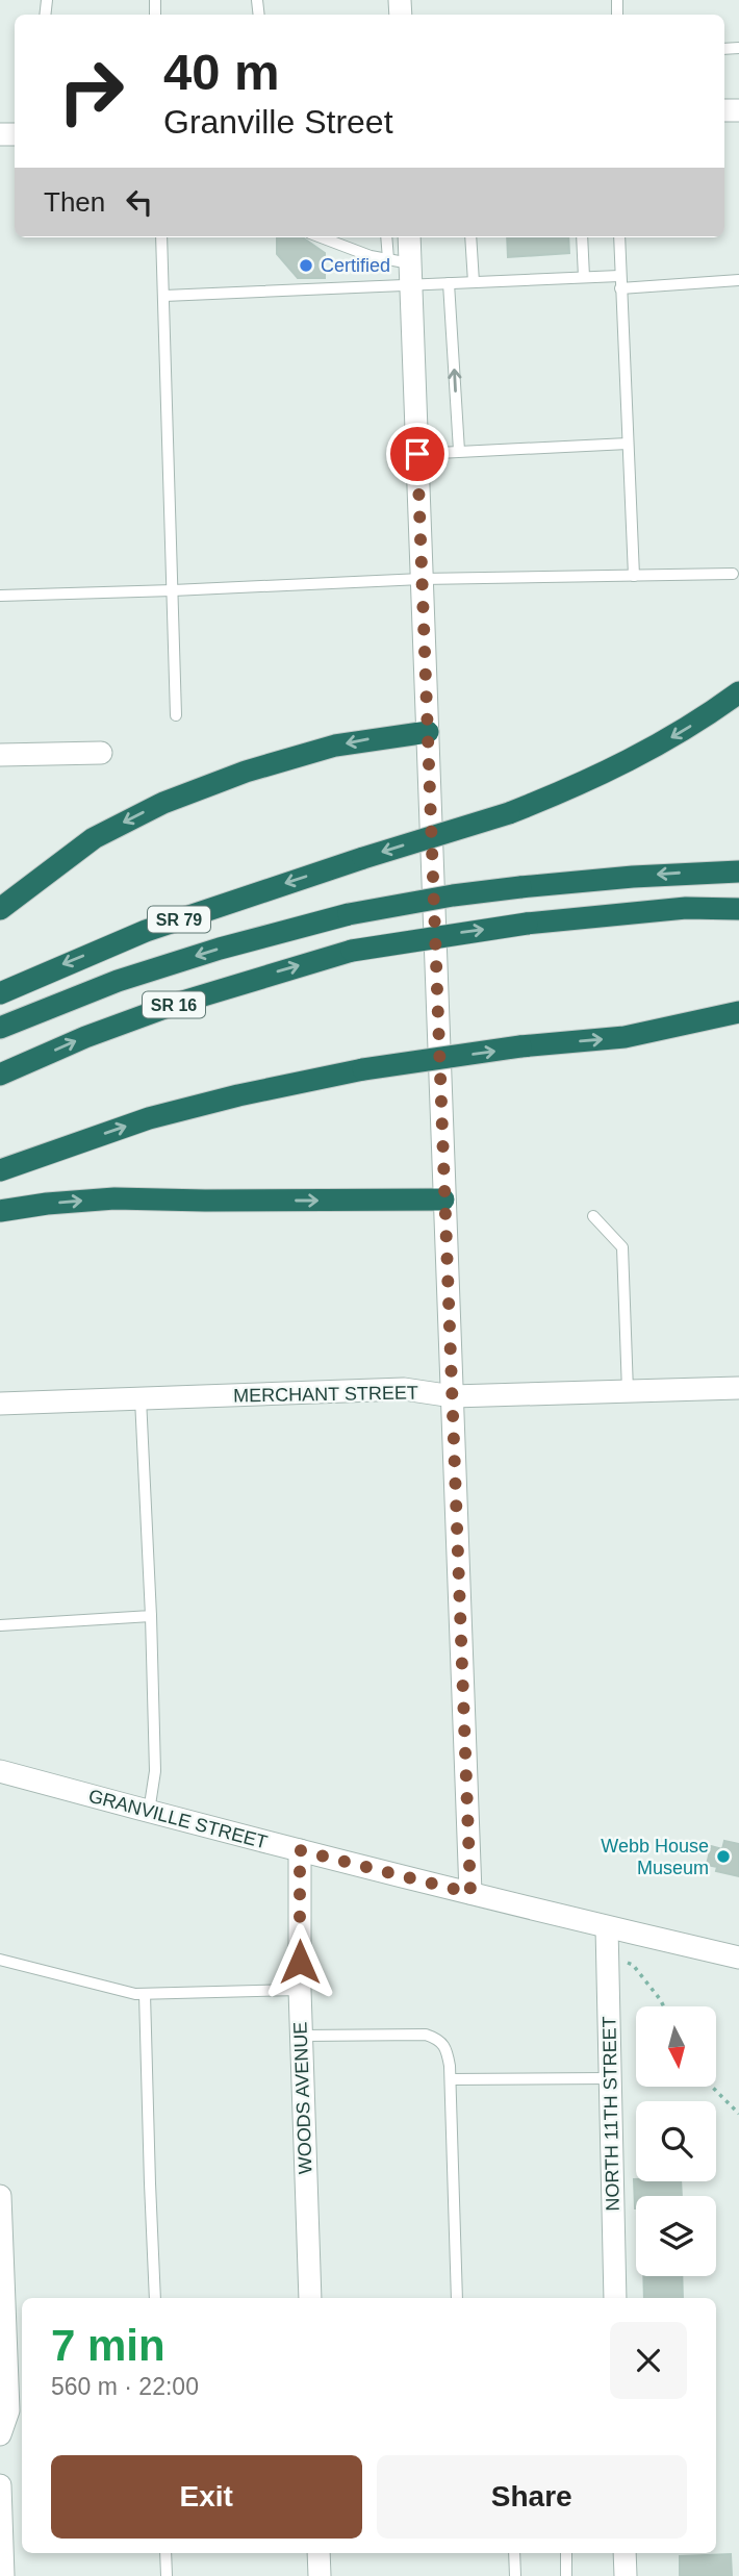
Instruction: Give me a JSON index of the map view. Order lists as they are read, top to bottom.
{
  "streets": {
    "highway": ["SR 79", "SR 16"],
    "street": [
      "MERCHANT STREET",
      "GRANVILLE STREET",
      "WOODS AVENUE",
      "NORTH 11TH STREET"
    ]
  },
  "crossings": [
    ["GRANVILLE STREET", "WOODS AVENUE"],
    ["GRANVILLE STREET", "NORTH 11TH STREET"]
  ],
  "places": ["Certified", "Webb House Museum"],
  "north": "bottom",
  "page": {
    "turn": ["40 m", "Granville Street"],
    "then": "Then",
    "heading": ["7 min", "560 m · 22:00"],
    "buttons": ["Exit", "Share"]
  }
}
